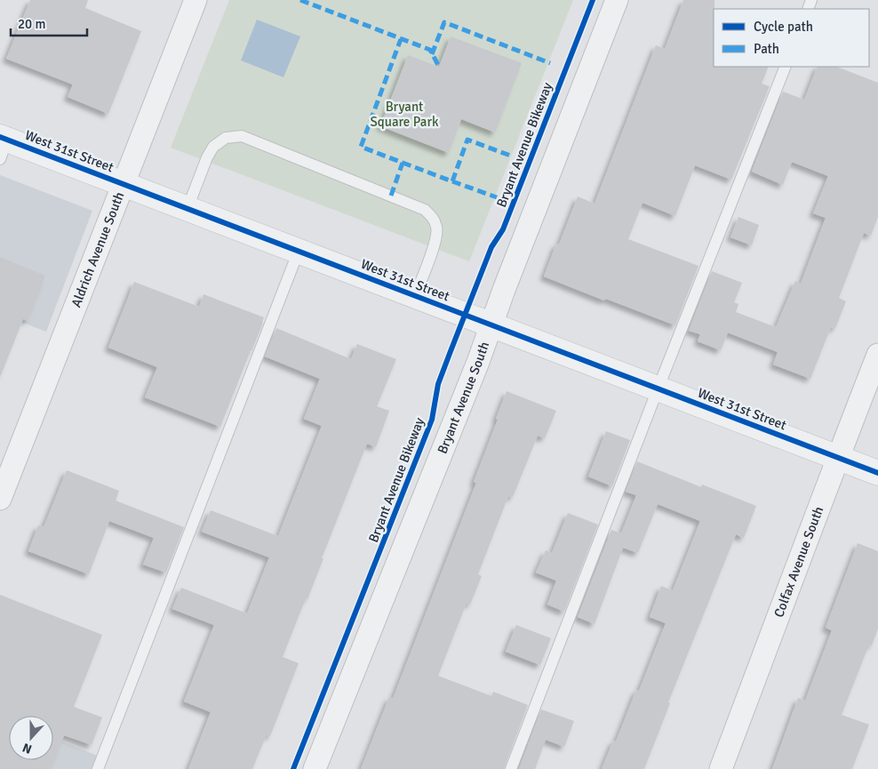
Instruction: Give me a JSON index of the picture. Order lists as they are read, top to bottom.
{
  "streets": {
    "street": [
      "West 31st Street",
      "Aldrich Avenue South",
      "Bryant Avenue South",
      "Colfax Avenue South"
    ],
    "cycle path": ["Bryant Avenue Bikeway"]
  },
  "crossings": [
    ["West 31st Street", "Aldrich Avenue South"],
    ["West 31st Street", "Bryant Avenue South"],
    ["West 31st Street", "Colfax Avenue South"]
  ],
  "parks": ["Bryant Square Park"],
  "legend": ["Cycle path", "Path"],
  "scale_bar": "20 m",
  "north": "bottom"
}
